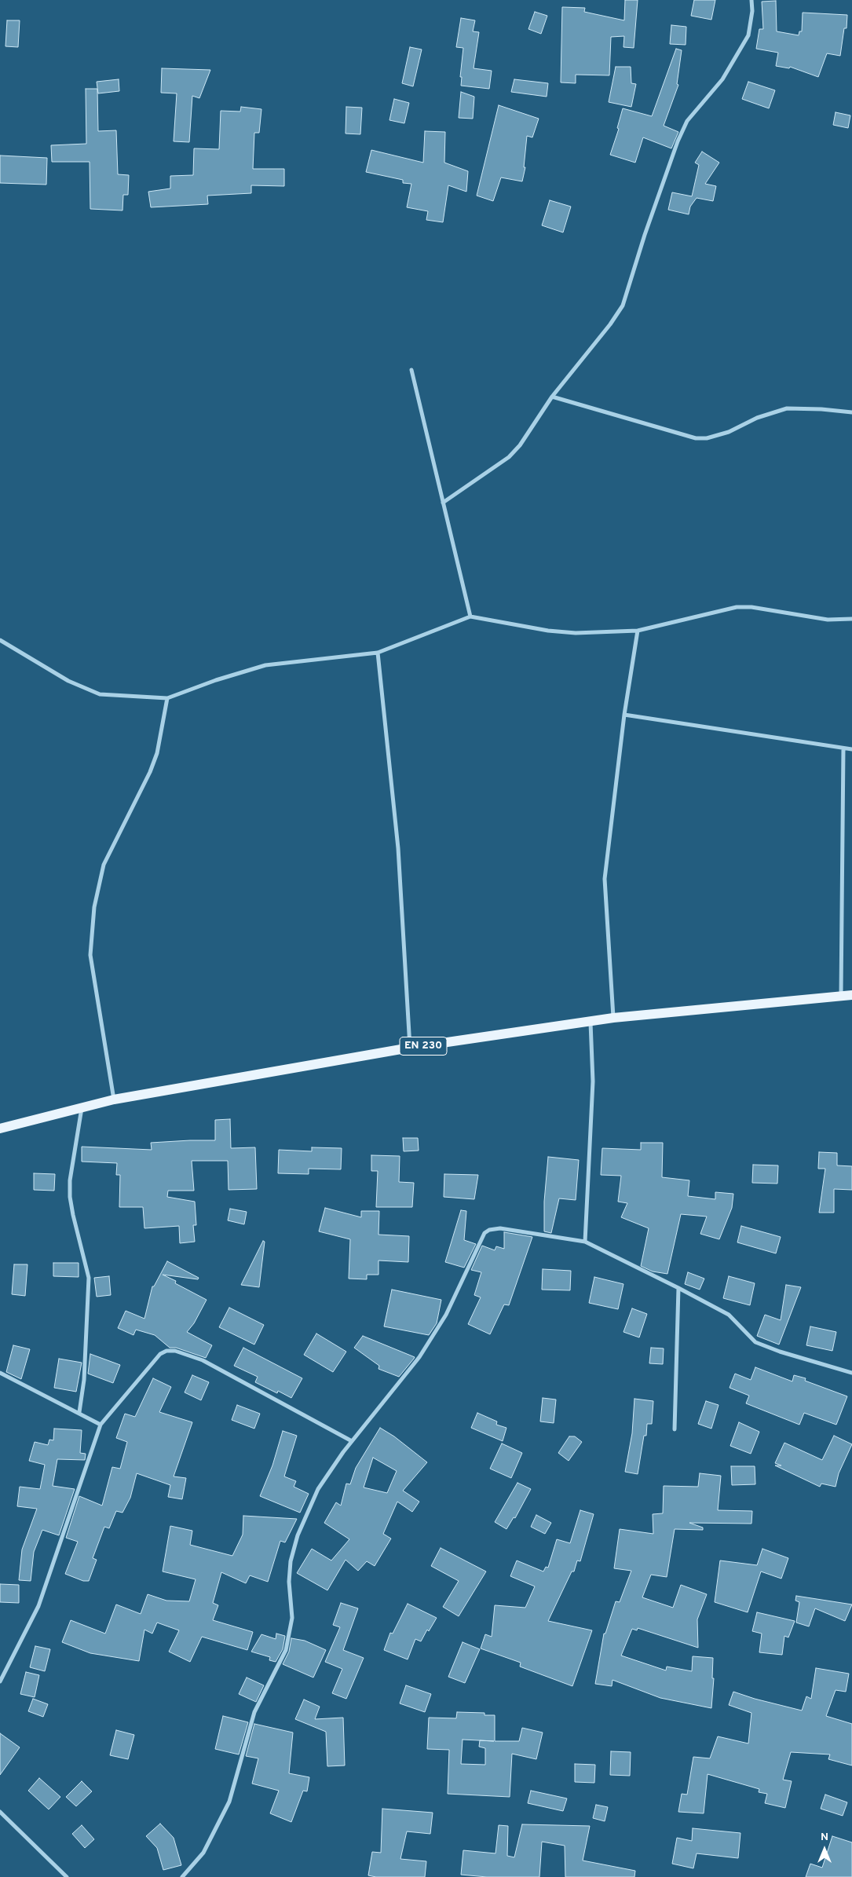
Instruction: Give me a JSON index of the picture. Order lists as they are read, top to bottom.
{
  "streets": {
    "main road": ["EN 230"]
  },
  "north": "top"
}
